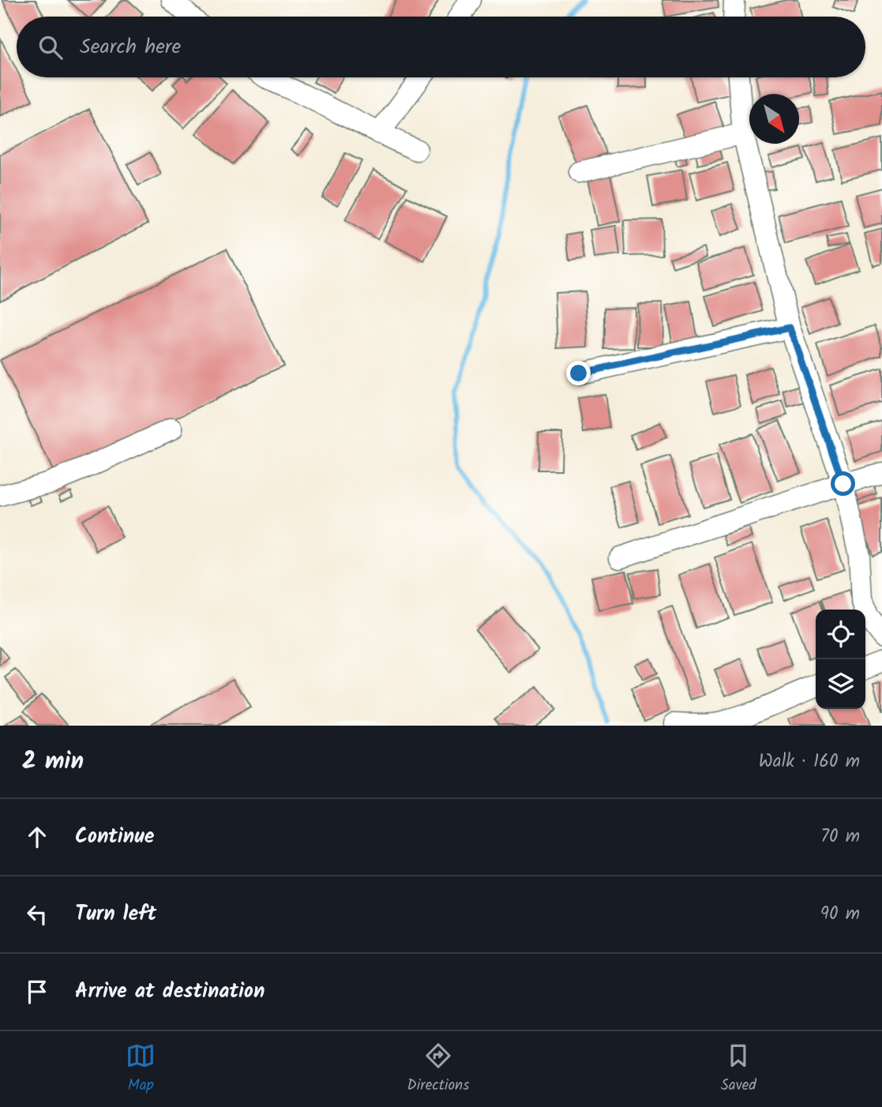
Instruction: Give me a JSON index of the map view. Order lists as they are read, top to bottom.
{
  "north": "bottom right",
  "page": {
    "search": "Search here",
    "heading": ["2 min", "Walk · 160 m"],
    "list": [
      ["Continue", "70 m"],
      ["Turn left", "90 m"],
      "Arrive at destination"
    ],
    "nav": ["Map", "Directions", "Saved"]
  }
}
